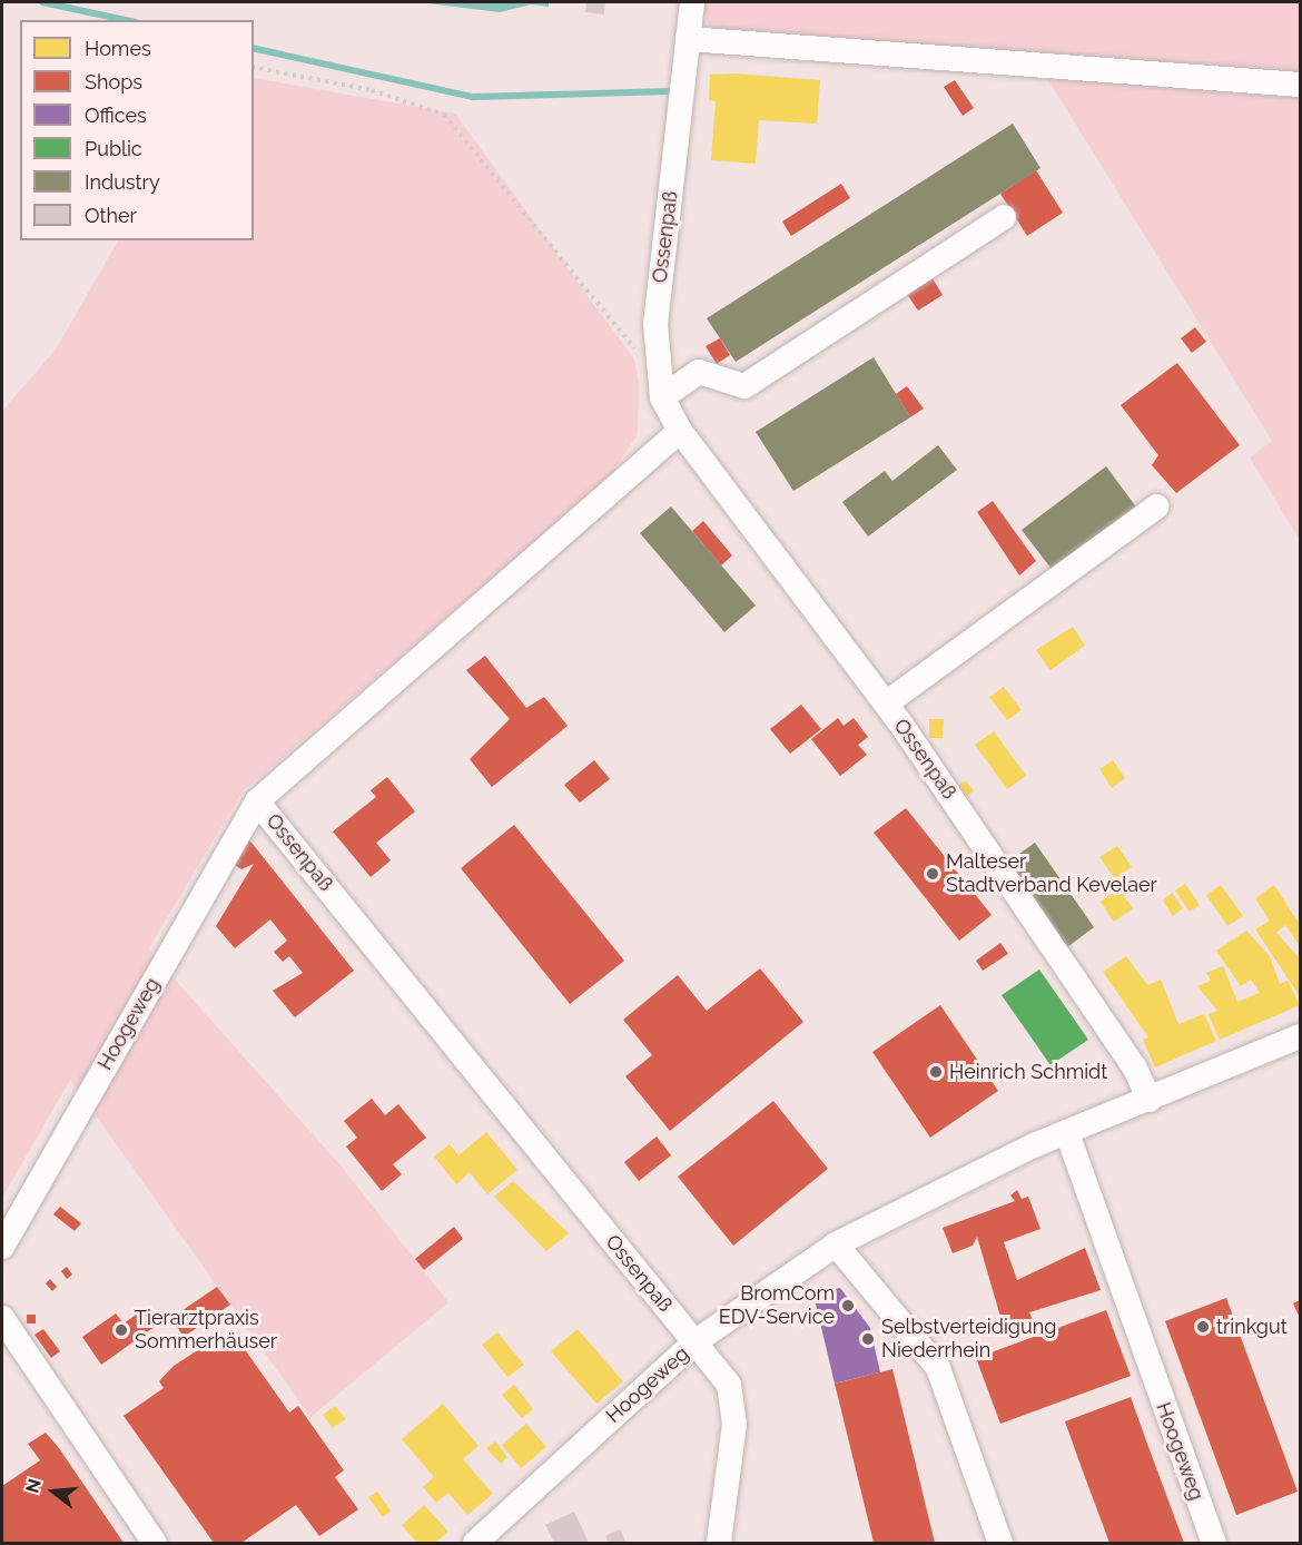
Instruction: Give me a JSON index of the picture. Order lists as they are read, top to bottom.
{
  "streets": {
    "street": ["Ossenpaß", "Hoogeweg"]
  },
  "crossings": [
    ["Ossenpaß", "Hoogeweg"]
  ],
  "places": [
    "Malteser Stadtverband Kevelaer",
    "Heinrich Schmidt",
    "BromCom EDV-Service",
    "trinkgut",
    "Tierarztpraxis Sommerhäuser",
    "Selbstverteidigung Niederrhein"
  ],
  "legend": [
    "Homes",
    "Shops",
    "Offices",
    "Public",
    "Industry",
    "Other"
  ],
  "north": "left"
}
